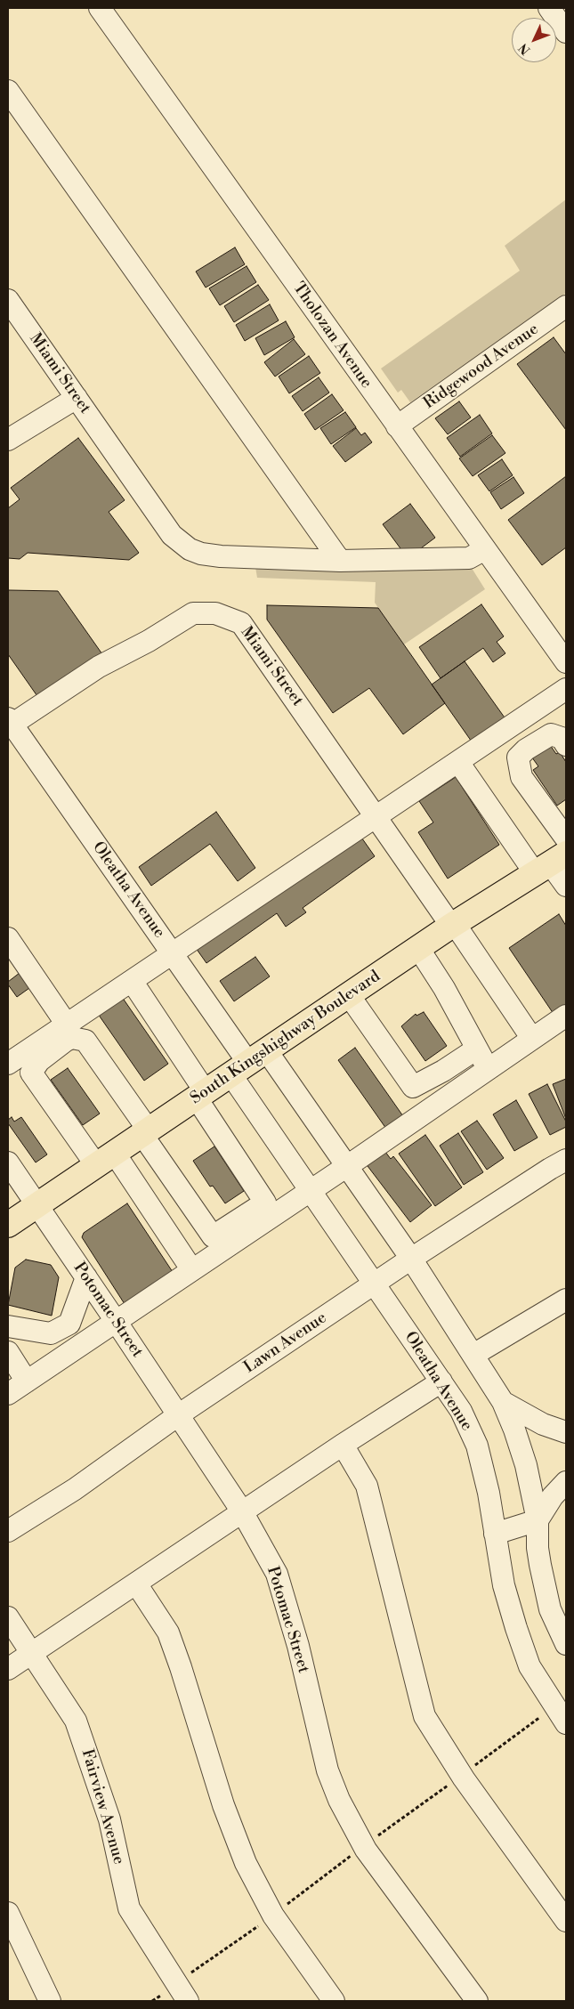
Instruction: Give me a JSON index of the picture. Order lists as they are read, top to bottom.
{
  "streets": {
    "main road": ["South Kingshighway Boulevard"],
    "street": [
      "Tholozan Avenue",
      "Ridgewood Avenue",
      "Miami Street",
      "Oleatha Avenue",
      "Potomac Street",
      "Lawn Avenue",
      "Fairview Avenue"
    ]
  },
  "crossings": [
    ["Tholozan Avenue", "Ridgewood Avenue"],
    ["Tholozan Avenue", "Miami Street"],
    ["Miami Street", "Oleatha Avenue"],
    ["Miami Street", "South Kingshighway Boulevard"],
    ["Oleatha Avenue", "South Kingshighway Boulevard"],
    ["Oleatha Avenue", "Lawn Avenue"],
    ["South Kingshighway Boulevard", "Potomac Street"],
    ["Potomac Street", "Lawn Avenue"]
  ],
  "north": "bottom left"
}
